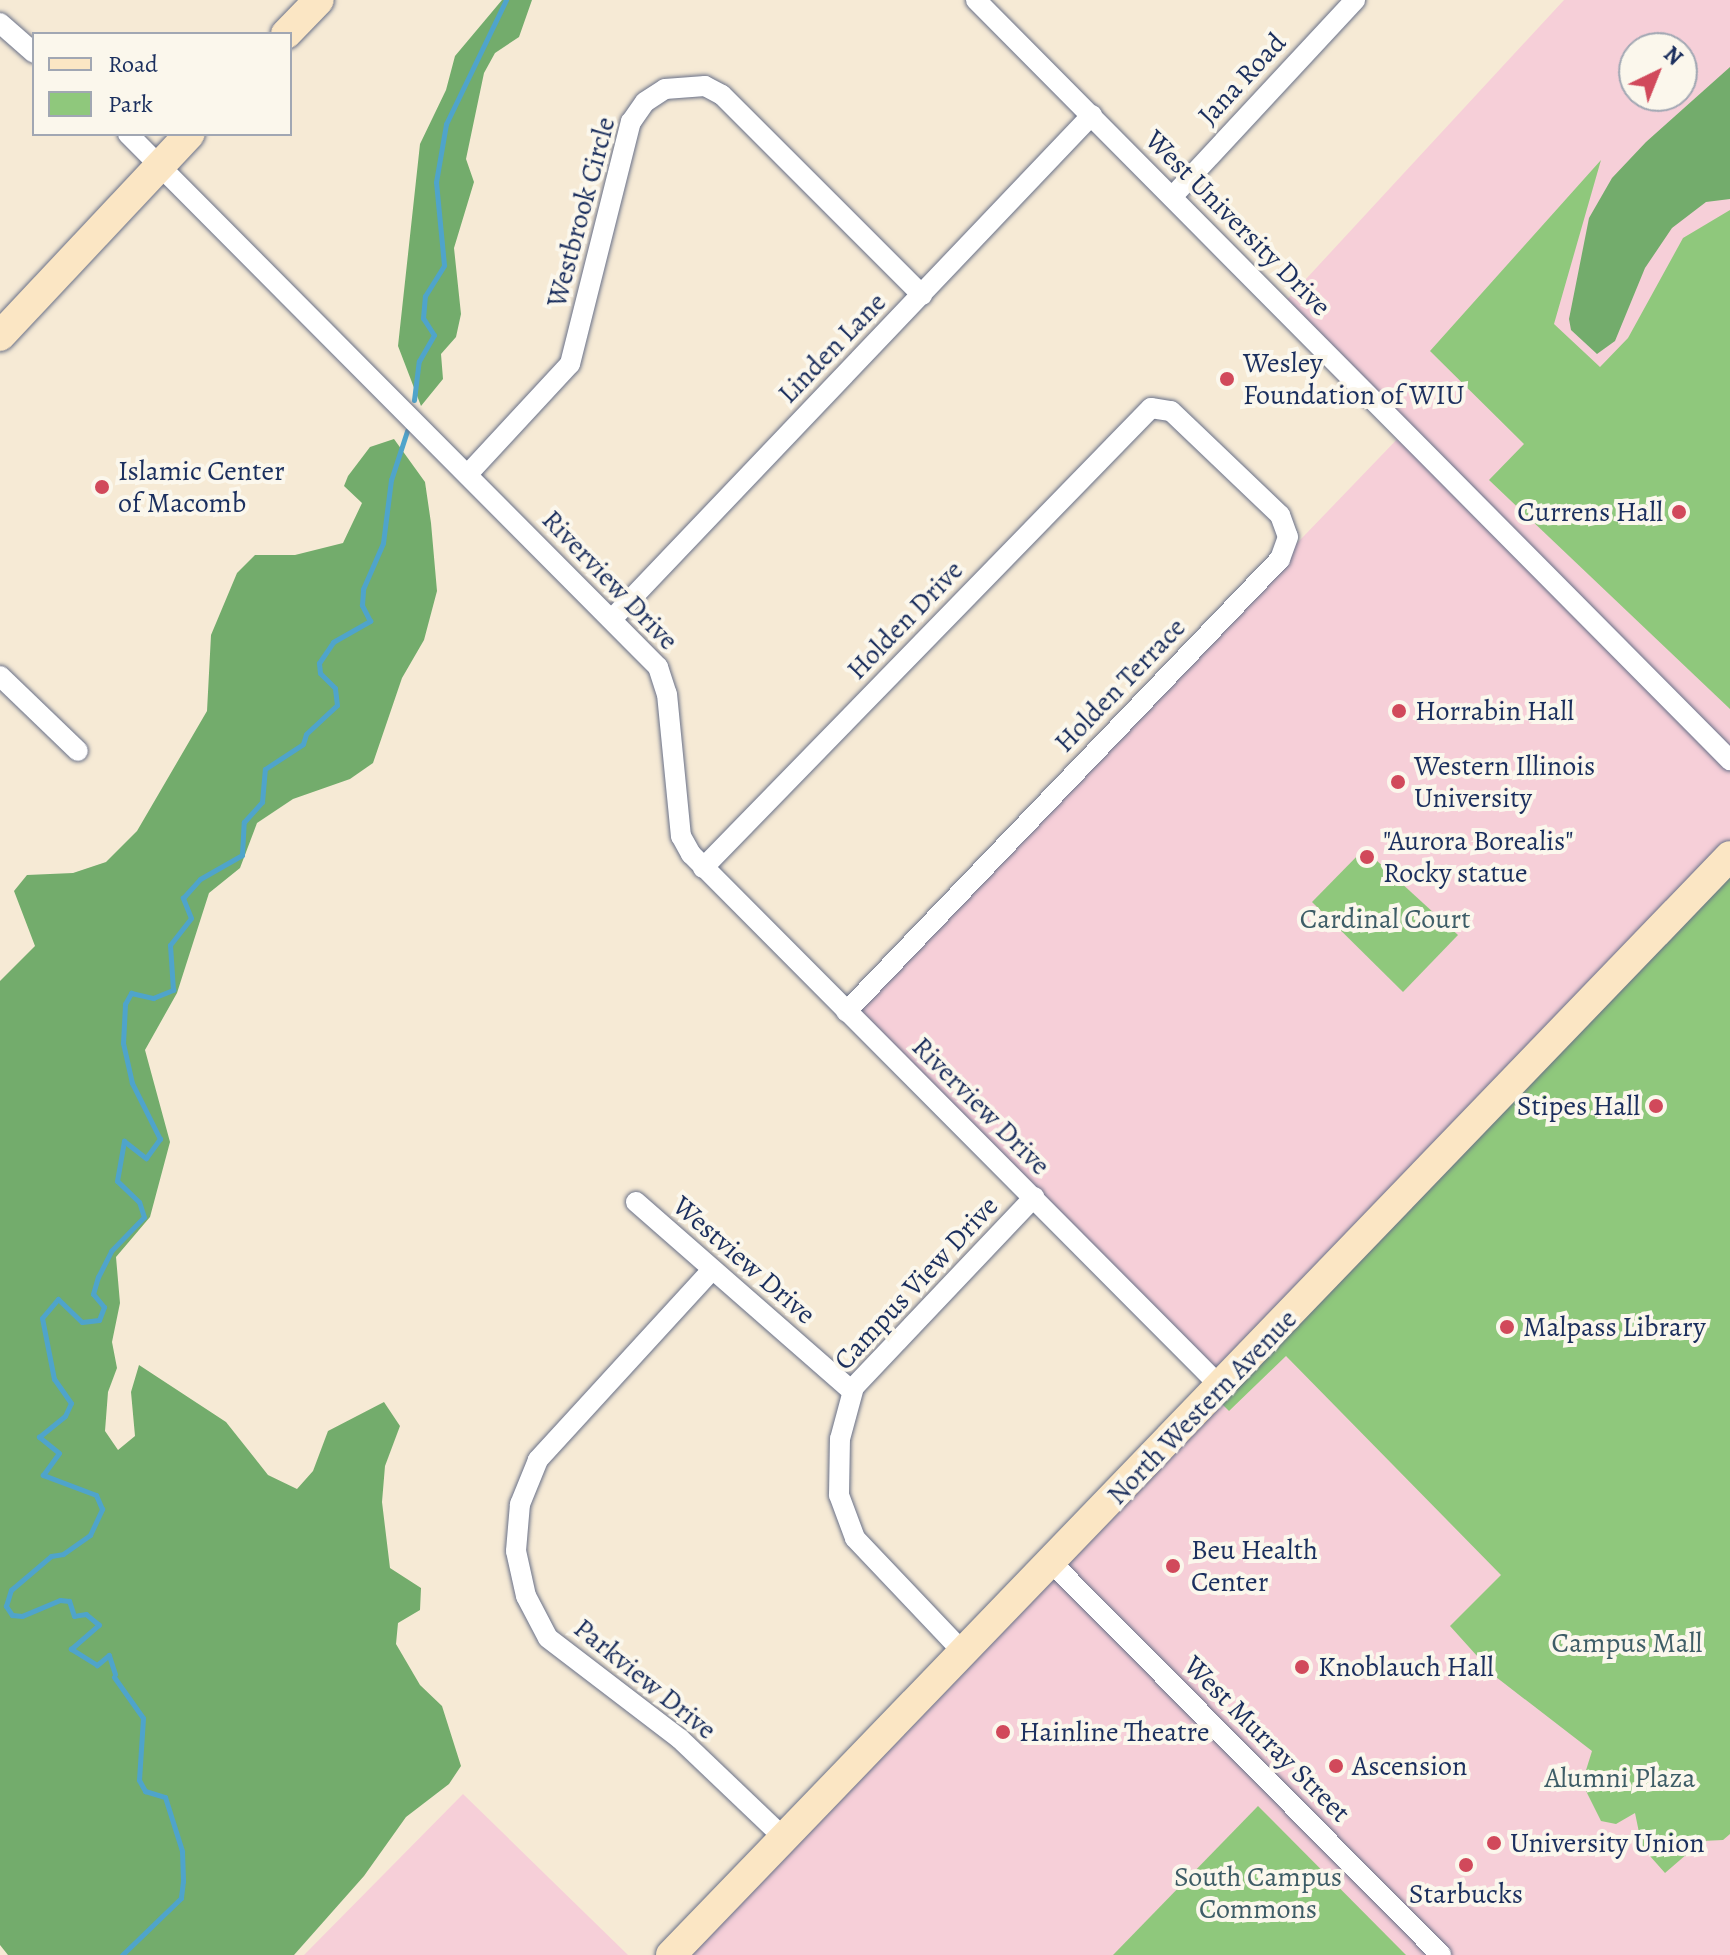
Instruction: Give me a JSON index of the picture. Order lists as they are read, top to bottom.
{
  "streets": {
    "street": [
      "Jana Road",
      "Westbrook Circle",
      "West University Drive",
      "Linden Lane",
      "Riverview Drive",
      "Holden Drive",
      "Holden Terrace",
      "Westview Drive",
      "Campus View Drive",
      "North Western Avenue",
      "Parkview Drive",
      "West Murray Street"
    ]
  },
  "crossings": [
    ["Jana Road", "West University Drive"],
    ["Westbrook Circle", "Linden Lane"],
    ["Westbrook Circle", "Riverview Drive"],
    ["West University Drive", "Linden Lane"],
    ["Linden Lane", "Riverview Drive"],
    ["Riverview Drive", "Holden Drive"],
    ["Riverview Drive", "Holden Terrace"],
    ["Riverview Drive", "Campus View Drive"],
    ["Riverview Drive", "North Western Avenue"],
    ["Holden Drive", "Holden Terrace"],
    ["Westview Drive", "Campus View Drive"],
    ["Westview Drive", "Parkview Drive"],
    ["Campus View Drive", "North Western Avenue"],
    ["North Western Avenue", "Parkview Drive"],
    ["North Western Avenue", "West Murray Street"]
  ],
  "parks": [
    "Cardinal Court",
    "Campus Mall",
    "Alumni Plaza",
    "South Campus Commons"
  ],
  "places": [
    "Wesley Foundation of WIU",
    "Islamic Center of Macomb",
    "Currens Hall",
    "Horrabin Hall",
    "Western Illinois University",
    "\"Aurora Borealis\" Rocky statue",
    "Stipes Hall",
    "Malpass Library",
    "Beu Health Center",
    "Knoblauch Hall",
    "Hainline Theatre",
    "Ascension",
    "University Union",
    "Starbucks"
  ],
  "legend": ["Road", "Park"],
  "north": "top right"
}
